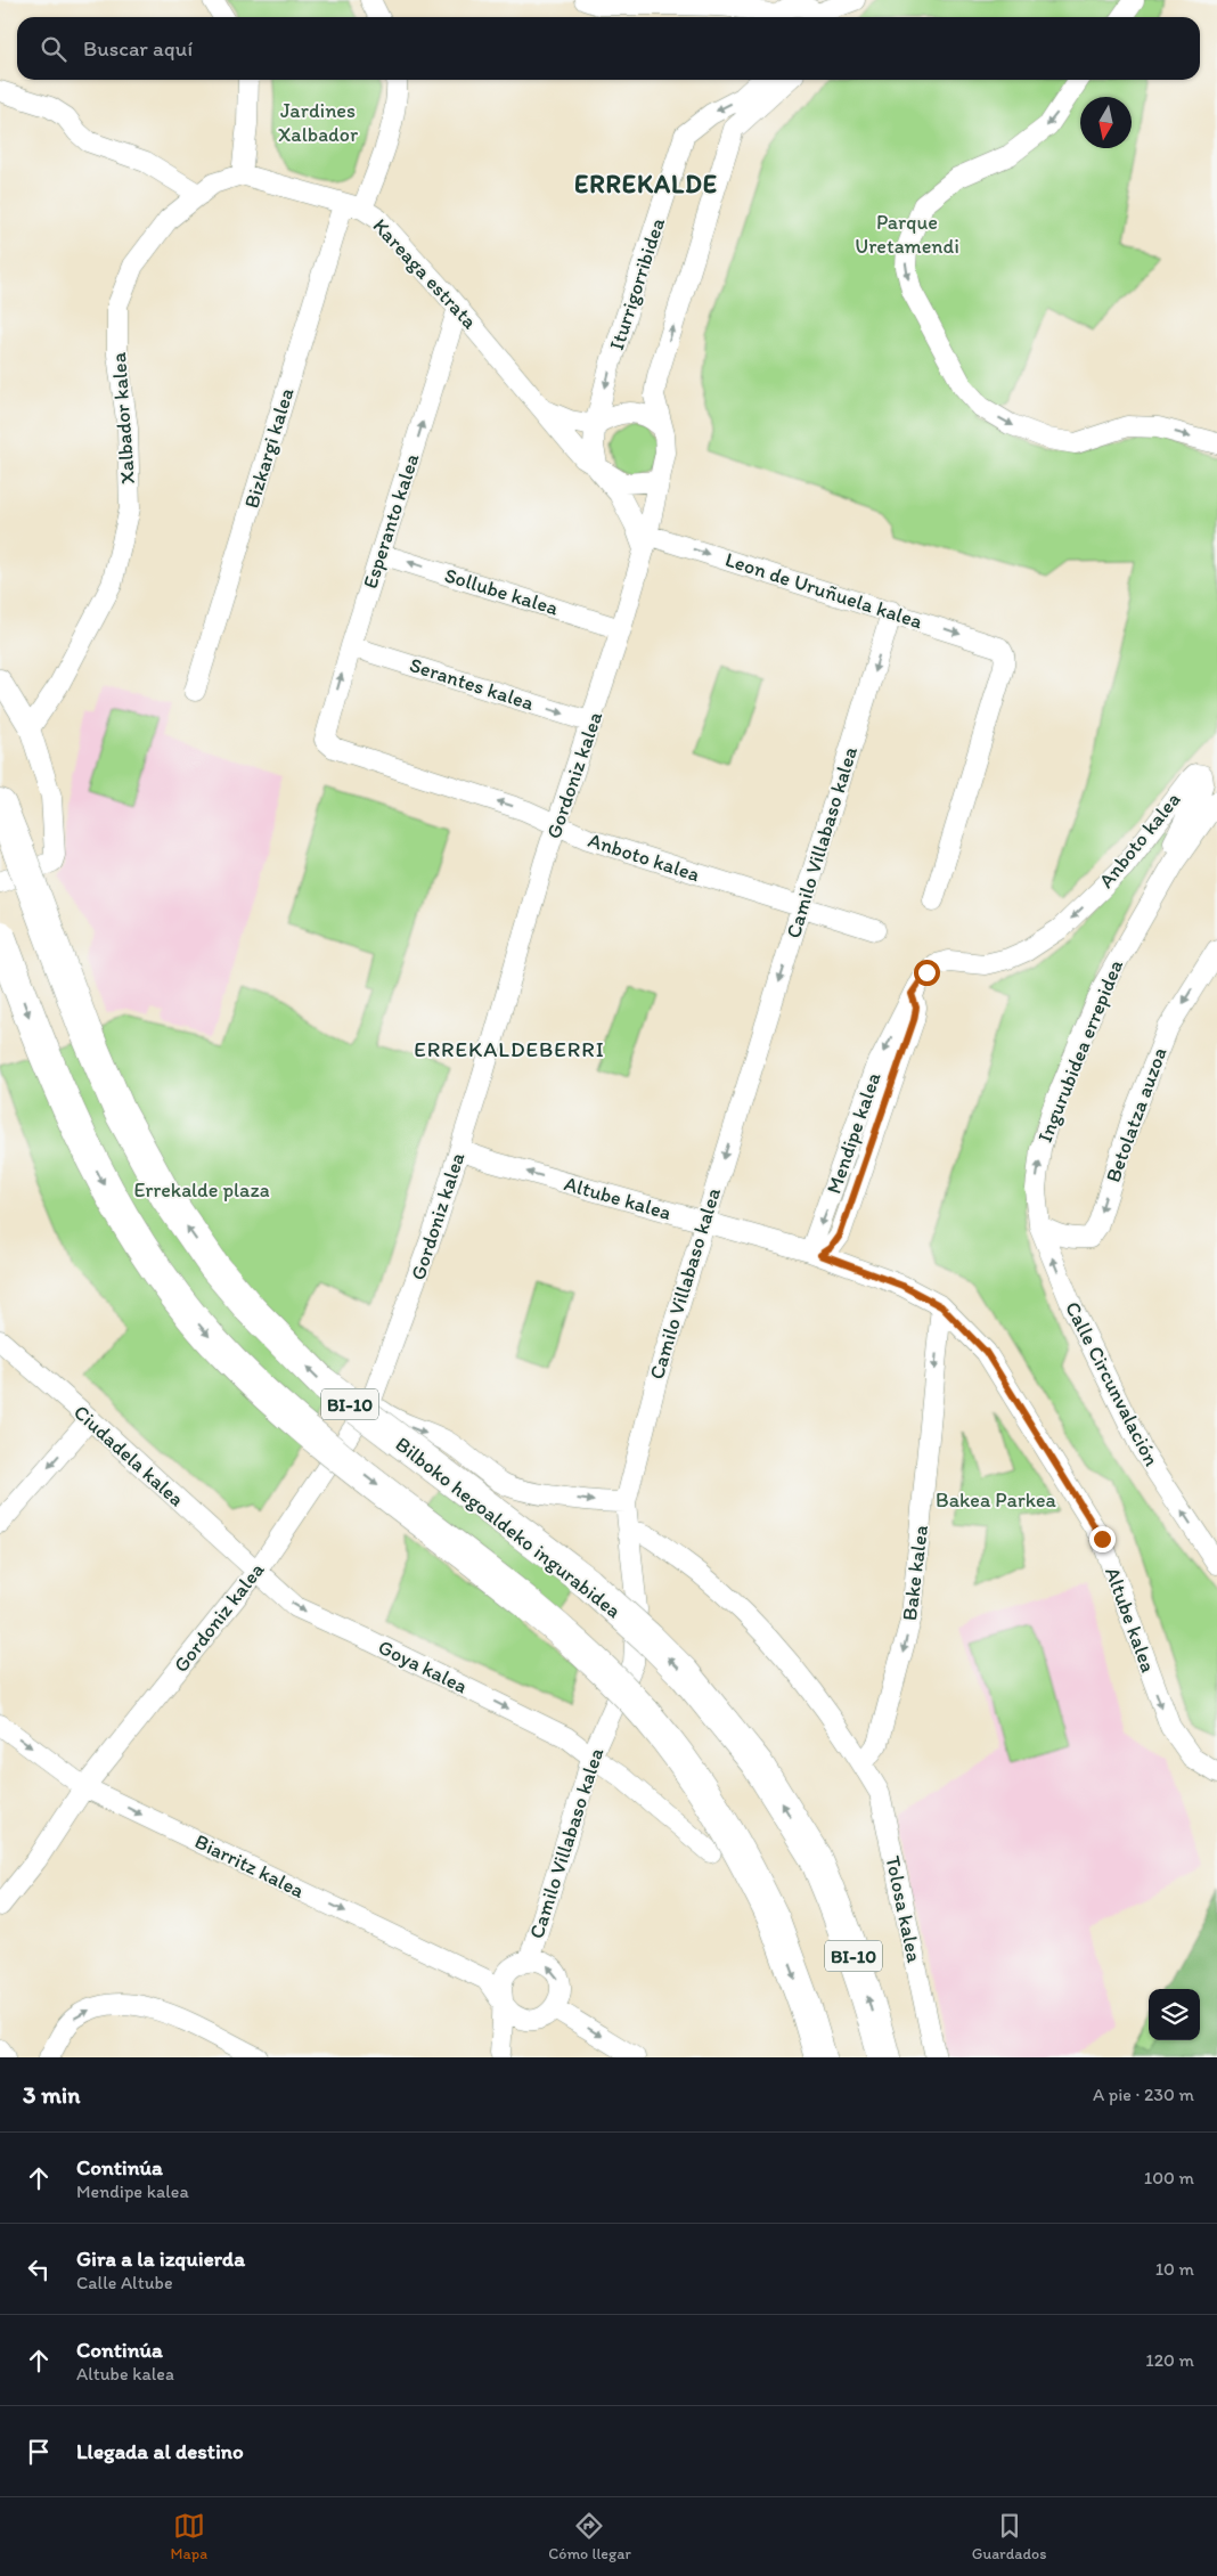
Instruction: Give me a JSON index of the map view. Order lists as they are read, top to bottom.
{
  "streets": {
    "highway": ["BI-10", "Bilboko hegoaldeko ingurabidea"],
    "street": [
      "Kareaga estrata",
      "Iturrigorribidea",
      "Xalbador kalea",
      "Bizkargi kalea",
      "Esperanto kalea",
      "Leon de Uruñuela kalea",
      "Sollube kalea",
      "Serantes kalea",
      "Gordoniz kalea",
      "Anboto kalea",
      "Camilo Villabaso kalea",
      "Ingurubidea errepidea",
      "Betolatza auzoa",
      "Mendipe kalea",
      "Altube kalea",
      "Calle Circunvalación",
      "Ciudadela kalea",
      "Bake kalea",
      "Goya kalea",
      "Biarritz kalea",
      "Tolosa kalea"
    ]
  },
  "crossings": [
    ["Kareaga estrata", "Iturrigorribidea"],
    ["Kareaga estrata", "Xalbador kalea"],
    ["Kareaga estrata", "Bizkargi kalea"],
    ["Kareaga estrata", "Esperanto kalea"],
    ["Kareaga estrata", "Gordoniz kalea"],
    ["Iturrigorribidea", "Gordoniz kalea"],
    ["Esperanto kalea", "Sollube kalea"],
    ["Esperanto kalea", "Serantes kalea"],
    ["Esperanto kalea", "Anboto kalea"],
    ["Leon de Uruñuela kalea", "Gordoniz kalea"],
    ["Leon de Uruñuela kalea", "Camilo Villabaso kalea"],
    ["Sollube kalea", "Gordoniz kalea"],
    ["Serantes kalea", "Gordoniz kalea"],
    ["Gordoniz kalea", "Anboto kalea"],
    ["Gordoniz kalea", "Altube kalea"],
    ["Gordoniz kalea", "Ciudadela kalea"],
    ["Gordoniz kalea", "Goya kalea"],
    ["Gordoniz kalea", "Biarritz kalea"],
    ["Anboto kalea", "Camilo Villabaso kalea"],
    ["Anboto kalea", "Ingurubidea errepidea"],
    ["Anboto kalea", "Mendipe kalea"],
    ["Camilo Villabaso kalea", "Altube kalea"],
    ["Camilo Villabaso kalea", "Goya kalea"],
    ["Camilo Villabaso kalea", "Biarritz kalea"],
    ["Camilo Villabaso kalea", "Tolosa kalea"],
    ["Ingurubidea errepidea", "Betolatza auzoa"],
    ["Ingurubidea errepidea", "Calle Circunvalación"],
    ["Betolatza auzoa", "Calle Circunvalación"],
    ["Mendipe kalea", "Altube kalea"],
    ["Altube kalea", "Bake kalea"],
    ["Ciudadela kalea", "Goya kalea"],
    ["Bake kalea", "Tolosa kalea"]
  ],
  "one_way": [
    "Esperanto kalea",
    "Serantes kalea",
    "Camilo Villabaso kalea",
    "Ingurubidea errepidea",
    "Betolatza auzoa",
    "Calle Circunvalación",
    "Bake kalea",
    "Goya kalea",
    "Biarritz kalea"
  ],
  "districts": ["ERREKALDE", "ERREKALDEBERRI"],
  "parks": [
    "Jardines Xalbador",
    "Parque Uretamendi",
    "Errekalde plaza",
    "Bakea Parkea"
  ],
  "north": "bottom",
  "page": {
    "search": "Buscar aquí",
    "heading": ["3 min", "A pie · 230 m"],
    "list": [
      ["Continúa", "Mendipe kalea", "100 m"],
      ["Gira a la izquierda", "Calle Altube", "10 m"],
      ["Continúa", "Altube kalea", "120 m"],
      "Llegada al destino"
    ],
    "nav": ["Mapa", "Cómo llegar", "Guardados"]
  }
}
